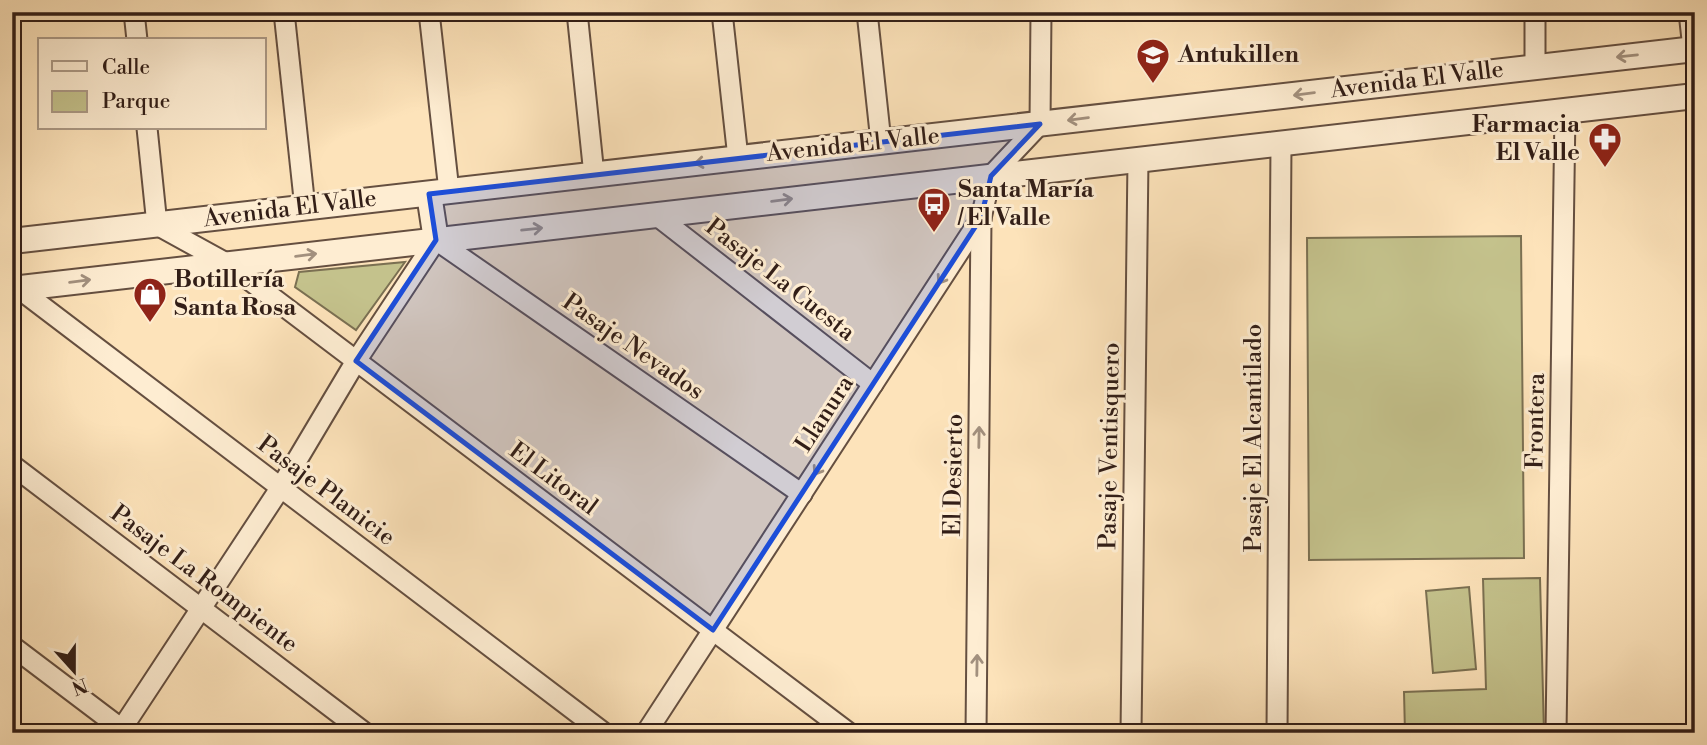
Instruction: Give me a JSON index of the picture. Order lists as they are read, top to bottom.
{
  "streets": {
    "street": [
      "Avenida El Valle",
      "Pasaje La Cuesta",
      "Pasaje Nevados",
      "Llanura",
      "Frontera",
      "Pasaje El Alcantilado",
      "Pasaje Ventisquero",
      "El Desierto",
      "El Litoral",
      "Pasaje Planicie",
      "Pasaje La Rompiente"
    ]
  },
  "crossings": [
    ["Avenida El Valle", "Pasaje La Cuesta"],
    ["Avenida El Valle", "Pasaje Nevados"],
    ["Avenida El Valle", "Llanura"],
    ["Avenida El Valle", "Frontera"],
    ["Avenida El Valle", "Pasaje El Alcantilado"],
    ["Avenida El Valle", "Pasaje Ventisquero"],
    ["Avenida El Valle", "El Litoral"],
    ["Avenida El Valle", "Pasaje Planicie"],
    ["Pasaje La Cuesta", "Llanura"],
    ["Pasaje Nevados", "Llanura"],
    ["Llanura", "El Desierto"],
    ["Llanura", "El Litoral"]
  ],
  "one_way": ["Llanura", "El Desierto"],
  "places": {
    "school or university": ["Antukillen"],
    "pharmacy": ["Farmacia El Valle"],
    "bus stop": ["Santa María / El Valle"],
    "shop": ["Botillería Santa Rosa"]
  },
  "legend": ["Calle", "Parque"],
  "north": "bottom"
}
